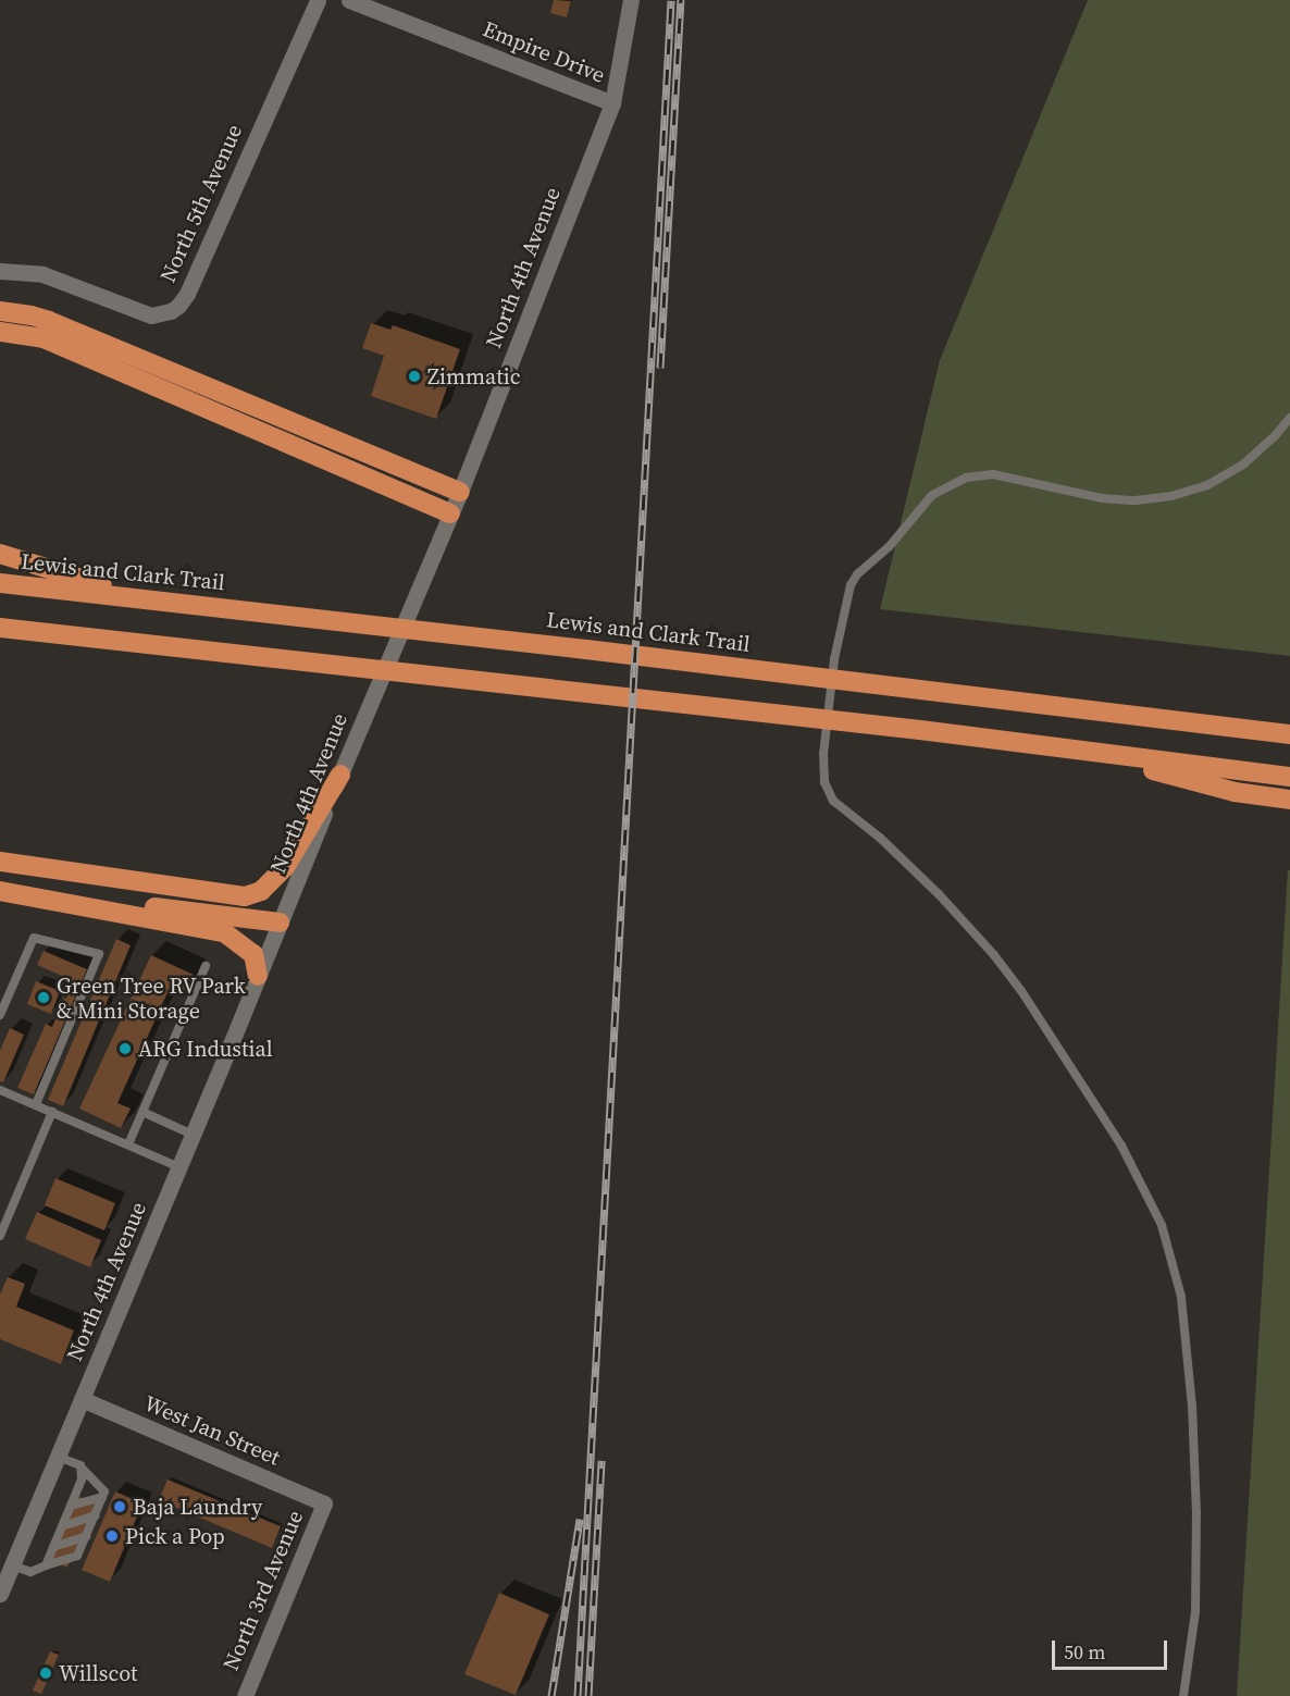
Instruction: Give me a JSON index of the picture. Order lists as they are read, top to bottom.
{
  "streets": {
    "highway": ["Lewis and Clark Trail"],
    "main road": [
      "Empire Drive",
      "North 5th Avenue",
      "North 4th Avenue",
      "West Jan Street",
      "North 3rd Avenue"
    ]
  },
  "crossings": [
    ["Empire Drive", "North 4th Avenue"],
    ["North 4th Avenue", "West Jan Street"],
    ["West Jan Street", "North 3rd Avenue"]
  ],
  "places": [
    "Zimmatic",
    "Green Tree RV Park & Mini Storage",
    "ARG Industial",
    "Baja Laundry",
    "Pick a Pop",
    "Willscot"
  ],
  "scale_bar": "50 m"
}
